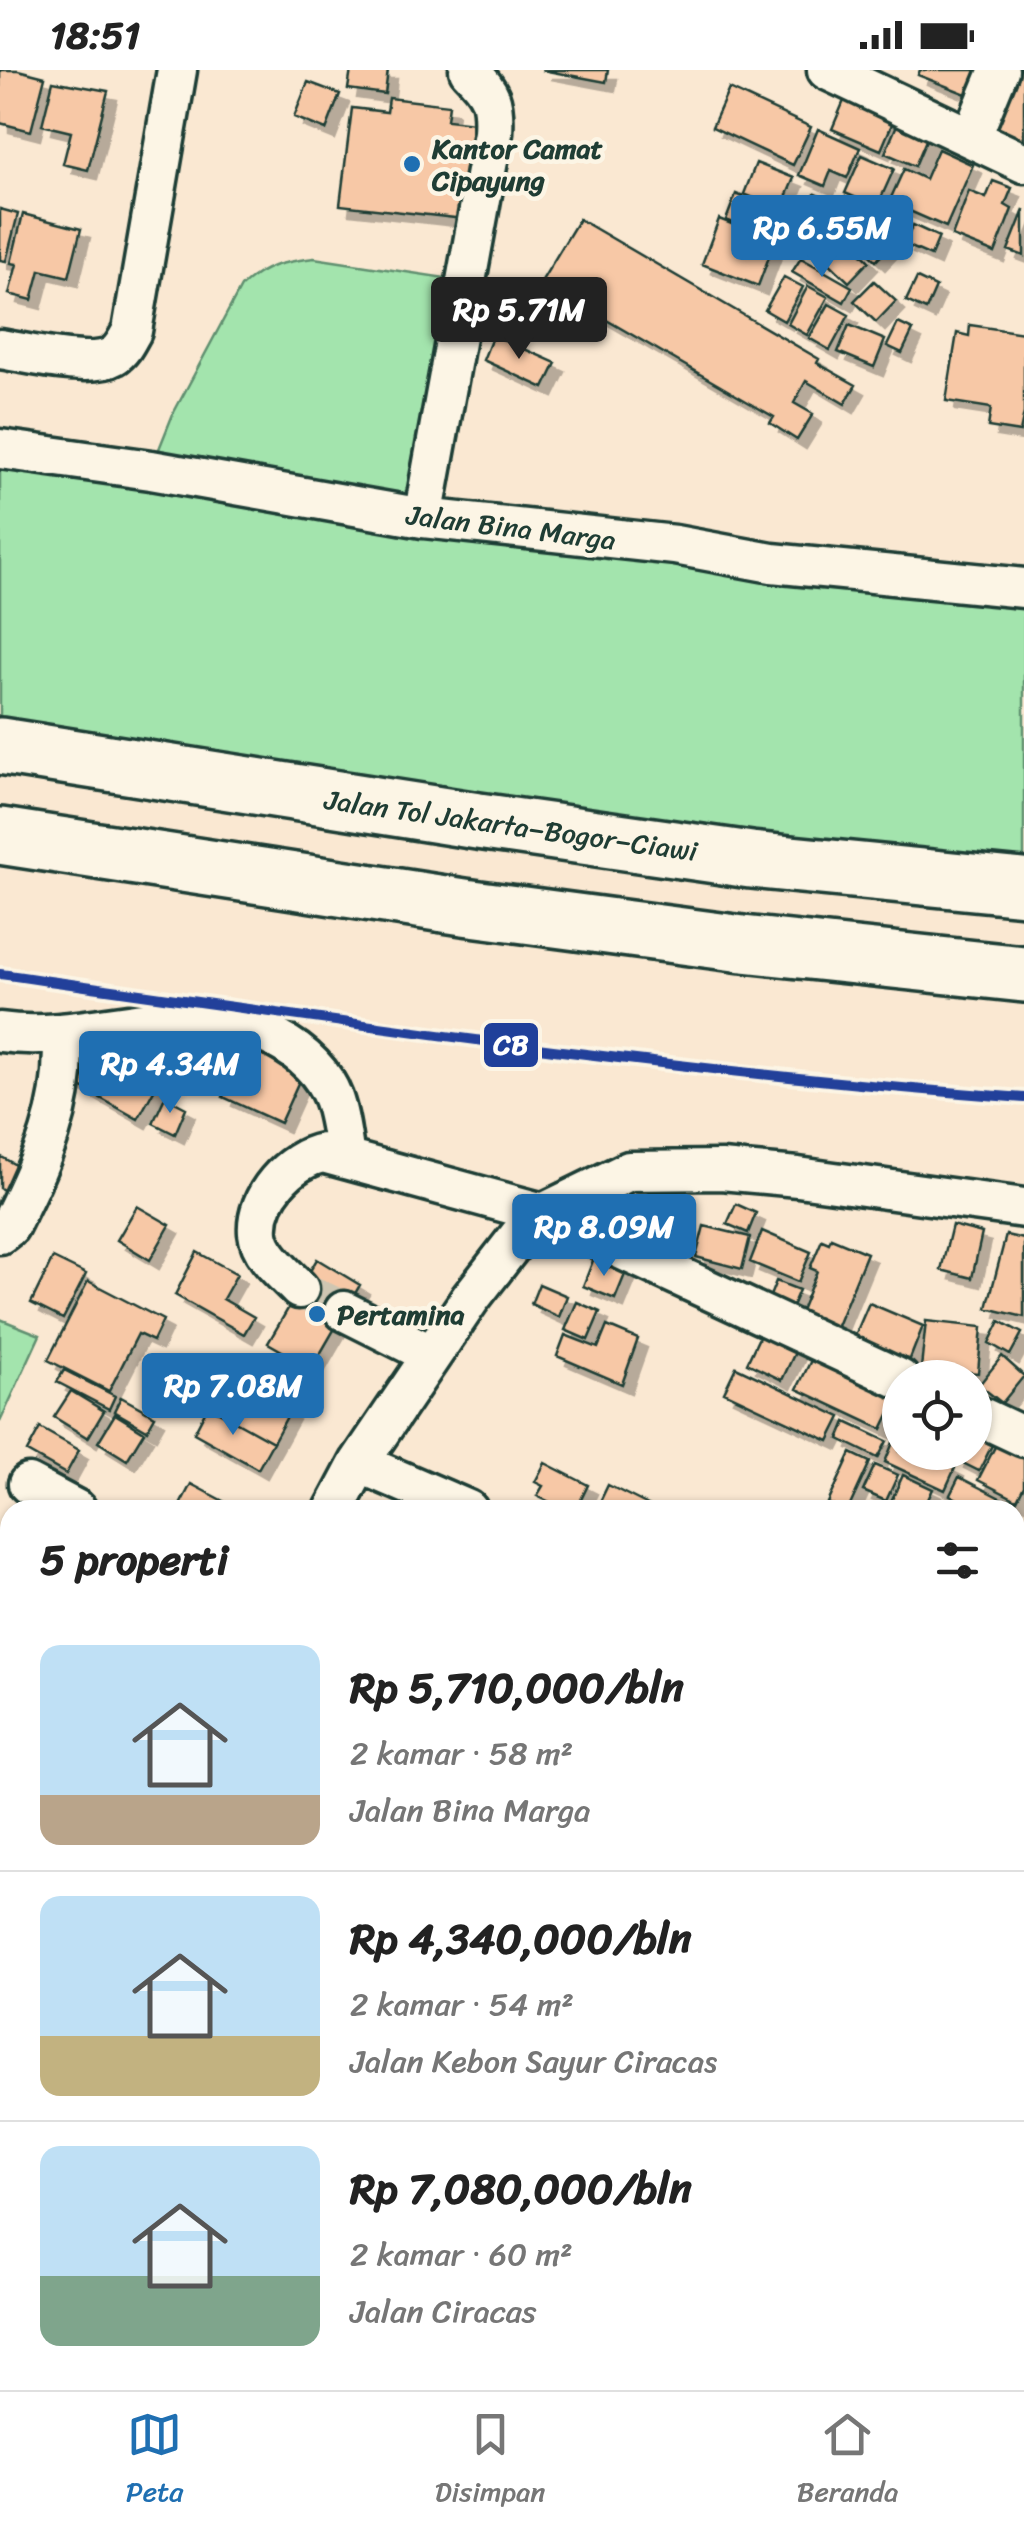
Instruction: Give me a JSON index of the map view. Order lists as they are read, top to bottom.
{
  "streets": {
    "highway": ["Jalan Tol Jakarta–Bogor–Ciawi"],
    "street": ["Jalan Bina Marga"]
  },
  "places": ["Kantor Camat Cipayung", "Pertamina"],
  "lines": ["transit line CB"],
  "page": {
    "status": "18:51",
    "price": [
      "Rp 6.55M",
      "Rp 5.71M",
      "Rp 4.34M",
      "Rp 8.09M",
      "Rp 7.08M"
    ],
    "heading": "5 properti",
    "list": [
      {
        "name": "Rp 5,710,000/bln",
        "note": "2 kamar · 58 m² · Jalan Bina Marga"
      },
      {
        "name": "Rp 4,340,000/bln",
        "note": "2 kamar · 54 m² · Jalan Kebon Sayur Ciracas"
      },
      {
        "name": "Rp 7,080,000/bln",
        "note": "2 kamar · 60 m² · Jalan Ciracas"
      }
    ],
    "tabs": ["Peta", "Disimpan", "Beranda"]
  }
}
